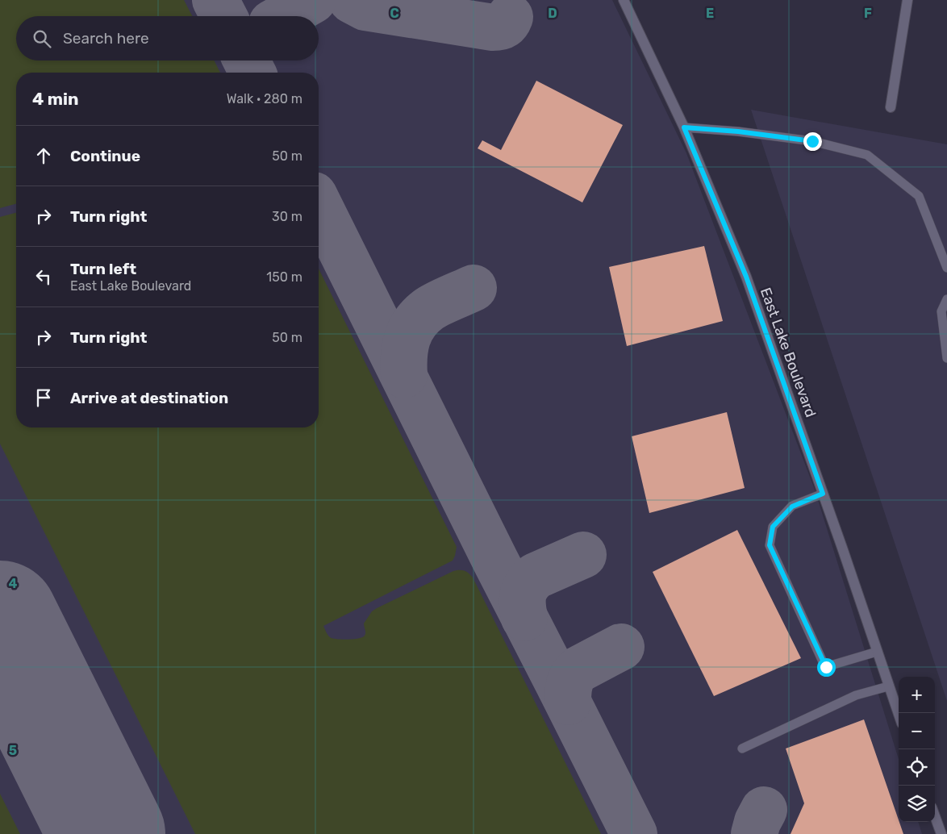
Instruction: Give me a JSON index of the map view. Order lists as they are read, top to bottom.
{
  "streets": {
    "street": ["East Lake Boulevard"]
  },
  "page": {
    "search": "Search here",
    "heading": ["4 min", "Walk · 280 m"],
    "list": [
      ["Continue", "50 m"],
      ["Turn right", "30 m"],
      ["Turn left", "East Lake Boulevard", "150 m"],
      ["Turn right", "50 m"],
      "Arrive at destination"
    ],
    "map_buttons": ["+", "−"]
  },
  "grid": {
    "columns": [
      "C",
      "D",
      "E",
      "F"
    ],
    "rows": ["4", "5"]
  }
}
